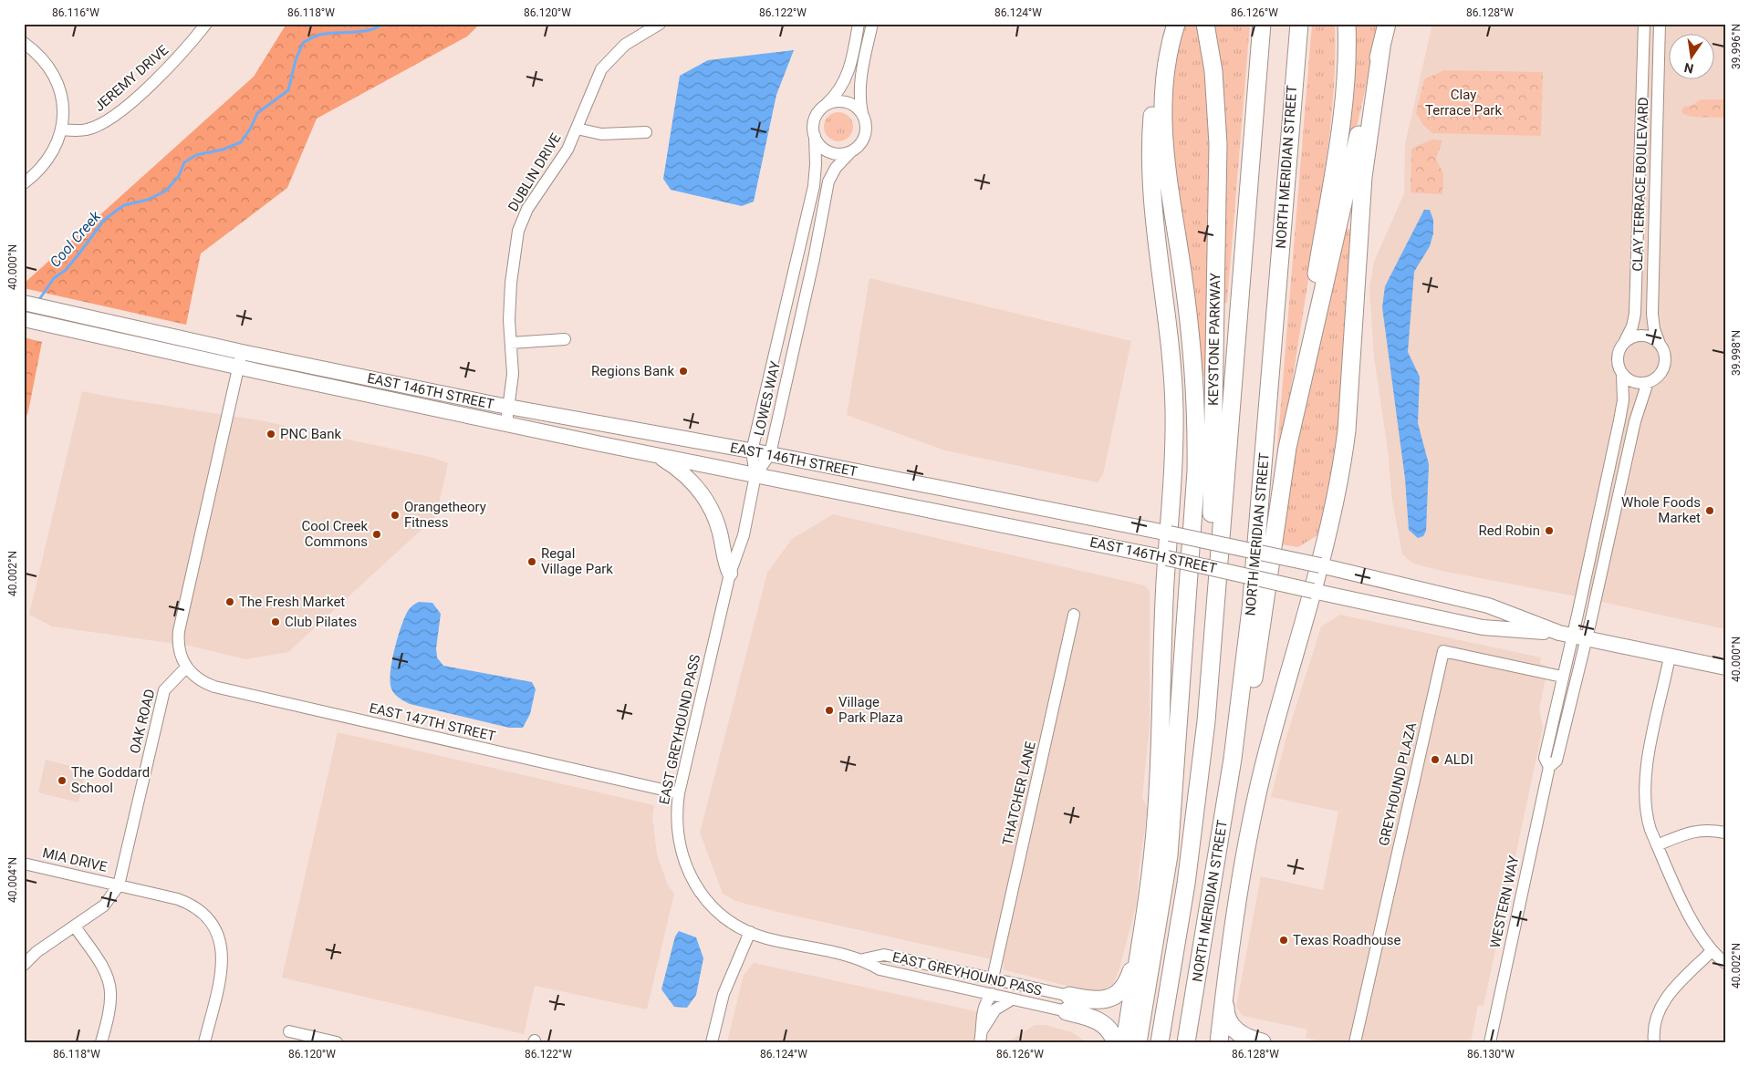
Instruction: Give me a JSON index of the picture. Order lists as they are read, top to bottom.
{
  "streets": {
    "highway": ["NORTH MERIDIAN STREET", "KEYSTONE PARKWAY"],
    "main road": ["EAST 146TH STREET"],
    "street": [
      "JEREMY DRIVE",
      "DUBLIN DRIVE",
      "CLAY TERRACE BOULEVARD",
      "LOWES WAY",
      "OAK ROAD",
      "EAST 147TH STREET",
      "EAST GREYHOUND PASS",
      "GREYHOUND PLAZA",
      "THATCHER LANE",
      "MIA DRIVE",
      "WESTERN WAY"
    ]
  },
  "crossings": [
    ["NORTH MERIDIAN STREET", "KEYSTONE PARKWAY"],
    ["DUBLIN DRIVE", "EAST 146TH STREET"],
    ["EAST 146TH STREET", "LOWES WAY"],
    ["EAST 146TH STREET", "EAST GREYHOUND PASS"],
    ["EAST 146TH STREET", "WESTERN WAY"],
    ["LOWES WAY", "EAST GREYHOUND PASS"],
    ["OAK ROAD", "EAST 147TH STREET"],
    ["OAK ROAD", "MIA DRIVE"],
    ["EAST 147TH STREET", "EAST GREYHOUND PASS"],
    ["EAST GREYHOUND PASS", "THATCHER LANE"],
    ["GREYHOUND PLAZA", "WESTERN WAY"]
  ],
  "water": ["Cool Creek"],
  "parks": ["Clay Terrace Park"],
  "places": [
    "Regions Bank",
    "PNC Bank",
    "Whole Foods Market",
    "Orangetheory Fitness",
    "Red Robin",
    "Cool Creek Commons",
    "Regal Village Park",
    "The Fresh Market",
    "Club Pilates",
    "Village Park Plaza",
    "ALDI",
    "The Goddard School",
    "Texas Roadhouse"
  ],
  "north": "bottom",
  "coordinates": [
    "86.116°W",
    "86.118°W",
    "86.120°W",
    "86.122°W",
    "86.124°W",
    "86.126°W",
    "86.128°W",
    "39.996°N",
    "40.000°N",
    "39.998°N",
    "40.002°N",
    "40.004°N",
    "86.130°W"
  ]
}
